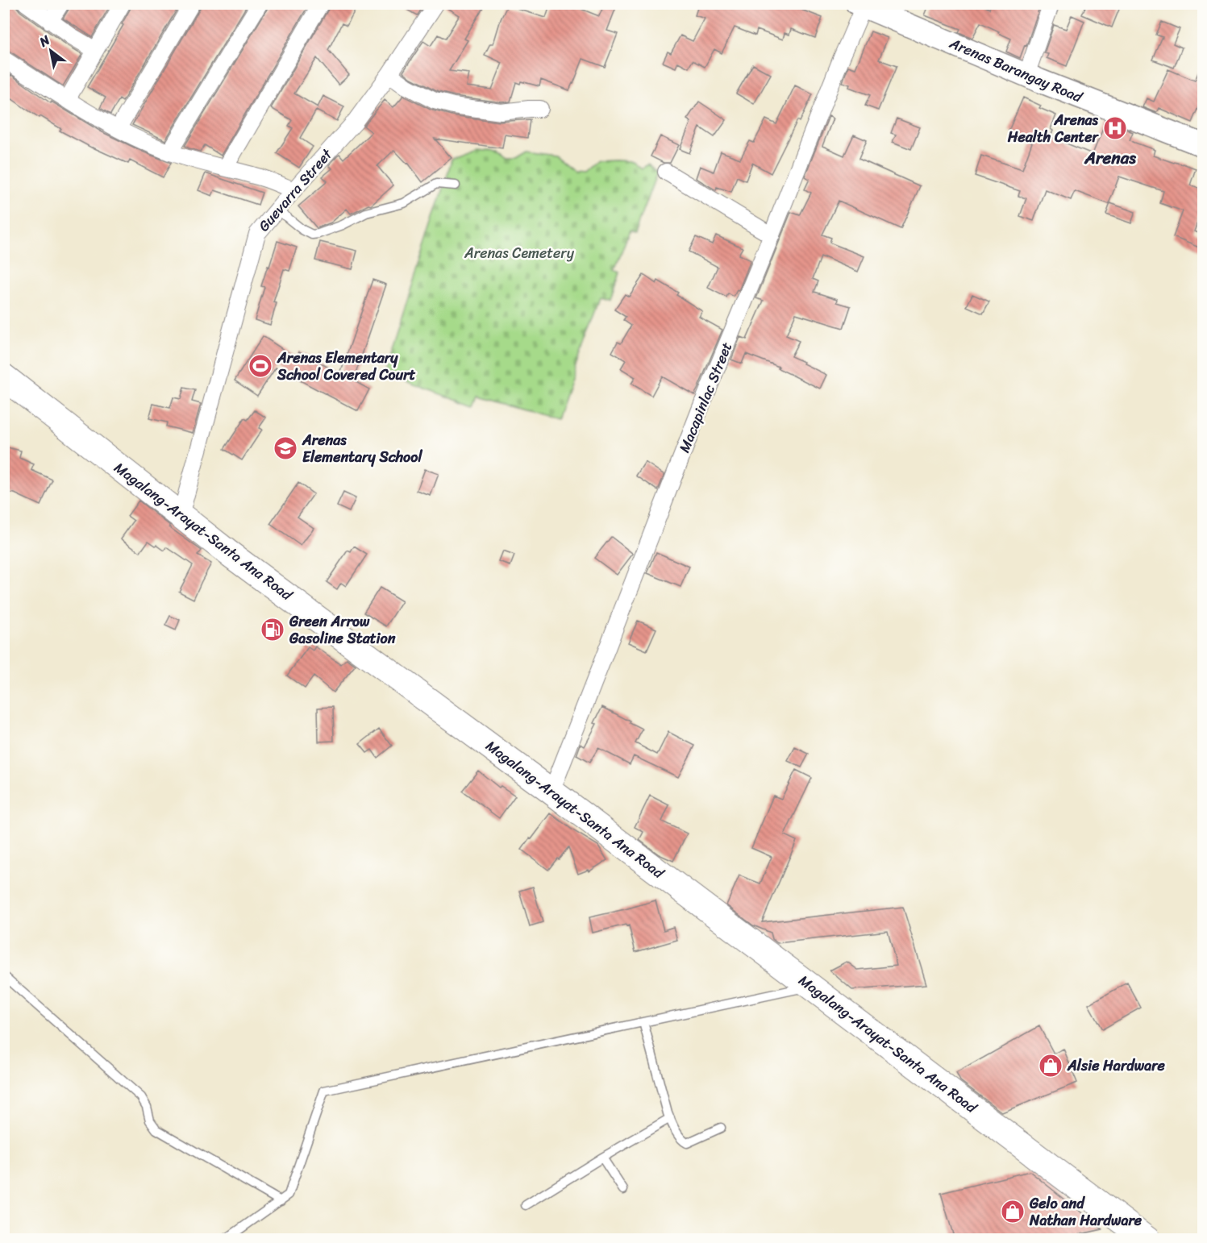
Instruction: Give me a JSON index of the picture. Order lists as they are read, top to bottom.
{
  "streets": {
    "main road": ["Magalang-Arayat-Santa Ana Road"],
    "street": ["Arenas Barangay Road", "Guevarra Street", "Macapinlac Street"]
  },
  "crossings": [
    ["Arenas Barangay Road", "Macapinlac Street"],
    ["Guevarra Street", "Magalang-Arayat-Santa Ana Road"],
    ["Macapinlac Street", "Magalang-Arayat-Santa Ana Road"]
  ],
  "districts": ["Arenas"],
  "parks": ["Arenas Cemetery"],
  "places": {
    "hospital": ["Arenas Health Center"],
    "sports": ["Arenas Elementary School Covered Court"],
    "school or university": ["Arenas Elementary School"],
    "fuel station": ["Green Arrow Gasoline Station"],
    "shop": ["Alsie Hardware", "Gelo and Nathan Hardware"]
  },
  "north": "top left"
}
